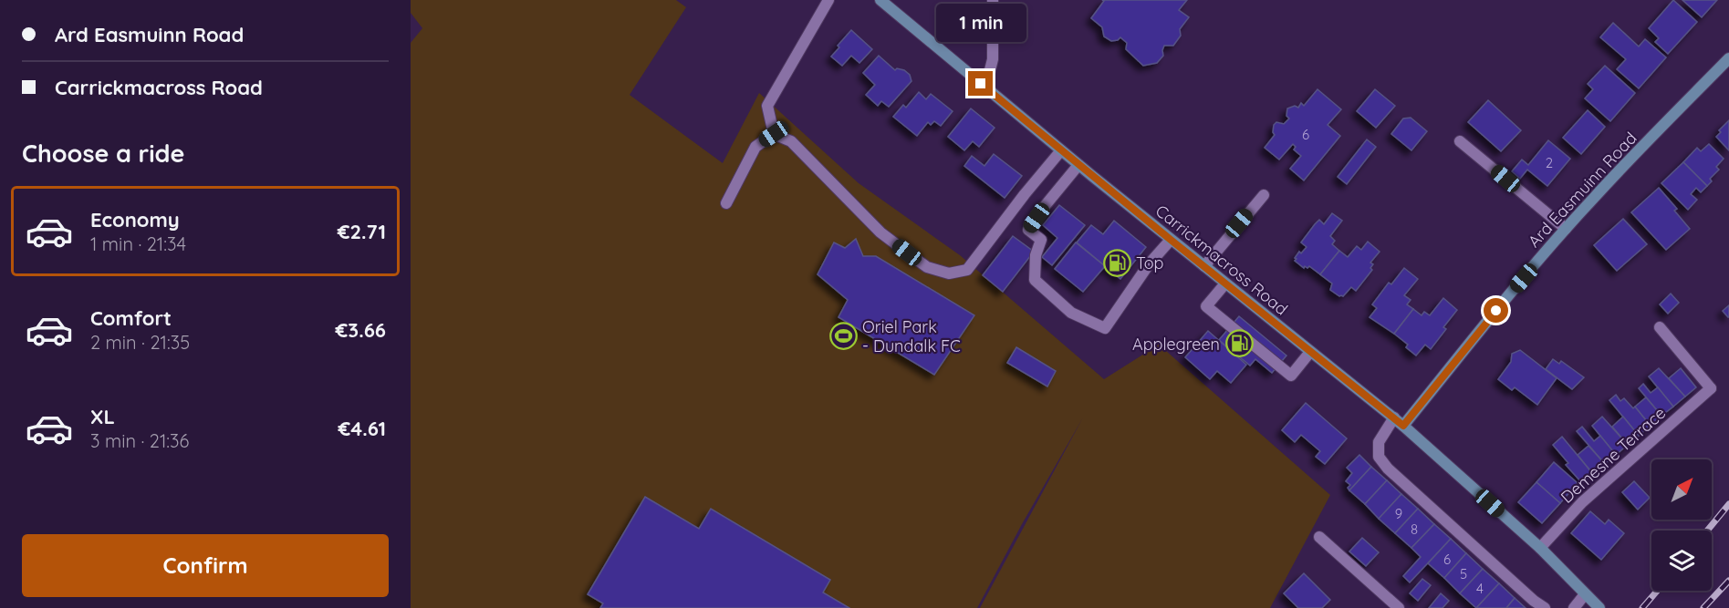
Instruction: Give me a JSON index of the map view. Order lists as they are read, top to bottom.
{
  "streets": {
    "main road": ["Ard Easmuinn Road", "Carrickmacross Road"],
    "street": ["Demesne Terrace"]
  },
  "crossings": [
    ["Ard Easmuinn Road", "Carrickmacross Road"],
    ["Carrickmacross Road", "Demesne Terrace"]
  ],
  "places": {
    "fuel station": ["Top", "Applegreen"],
    "sports": ["Oriel Park - Dundalk FC"]
  },
  "house_numbers": [
    "6",
    "2",
    "9",
    "8",
    "6",
    "5",
    "4"
  ],
  "north": "top right",
  "page": {
    "banner": ["Ard Easmuinn Road", "Carrickmacross Road"],
    "bubble": "1 min",
    "heading": "Choose a ride",
    "list": [
      {
        "name": "Economy",
        "note": "1 min · 21:34",
        "value": "€2.71"
      },
      {
        "name": "Comfort",
        "note": "2 min · 21:35",
        "value": "€3.66"
      },
      {
        "name": "XL",
        "note": "3 min · 21:36",
        "value": "€4.61"
      }
    ],
    "buttons": "Confirm"
  }
}
